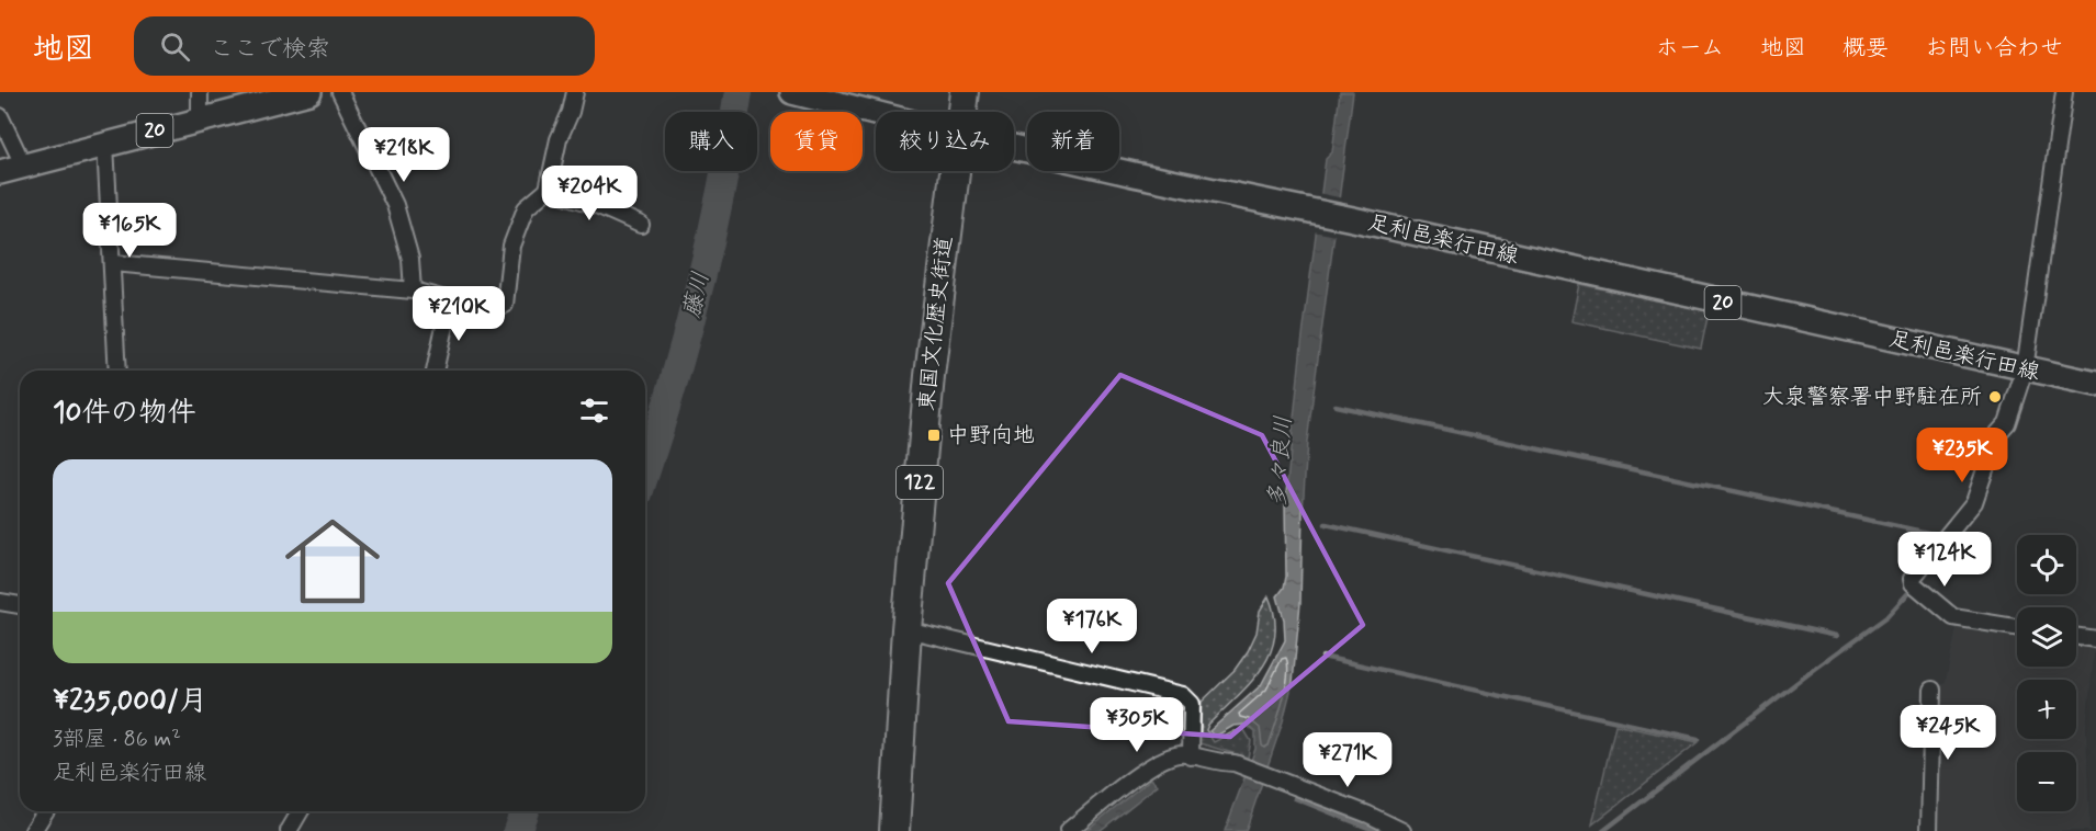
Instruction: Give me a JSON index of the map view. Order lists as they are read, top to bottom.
{
  "streets": {
    "highway": ["東国文化歴史街道", "122"],
    "main road": ["20", "足利邑楽行田線"]
  },
  "water": ["藤川", "多々良川"],
  "places": {
    "other": ["大泉警察署中野駐在所"],
    "transit": ["中野向地"]
  },
  "page": {
    "header": "地図",
    "search": "ここで検索",
    "nav": [
      "ホーム",
      "地図",
      "概要",
      "お問い合わせ"
    ],
    "chip": [
      "購入",
      "賃貸",
      "絞り込み",
      "新着"
    ],
    "price": [
      "¥218K",
      "¥204K",
      "¥165K",
      "¥210K",
      "¥235K",
      "¥124K",
      "¥176K",
      "¥305K",
      "¥245K",
      "¥271K"
    ],
    "heading": "10件の物件",
    "list": [
      {
        "name": "¥235,000/月",
        "note": "3部屋 · 86 m² · 足利邑楽行田線"
      }
    ],
    "map_buttons": ["+", "−"]
  }
}
